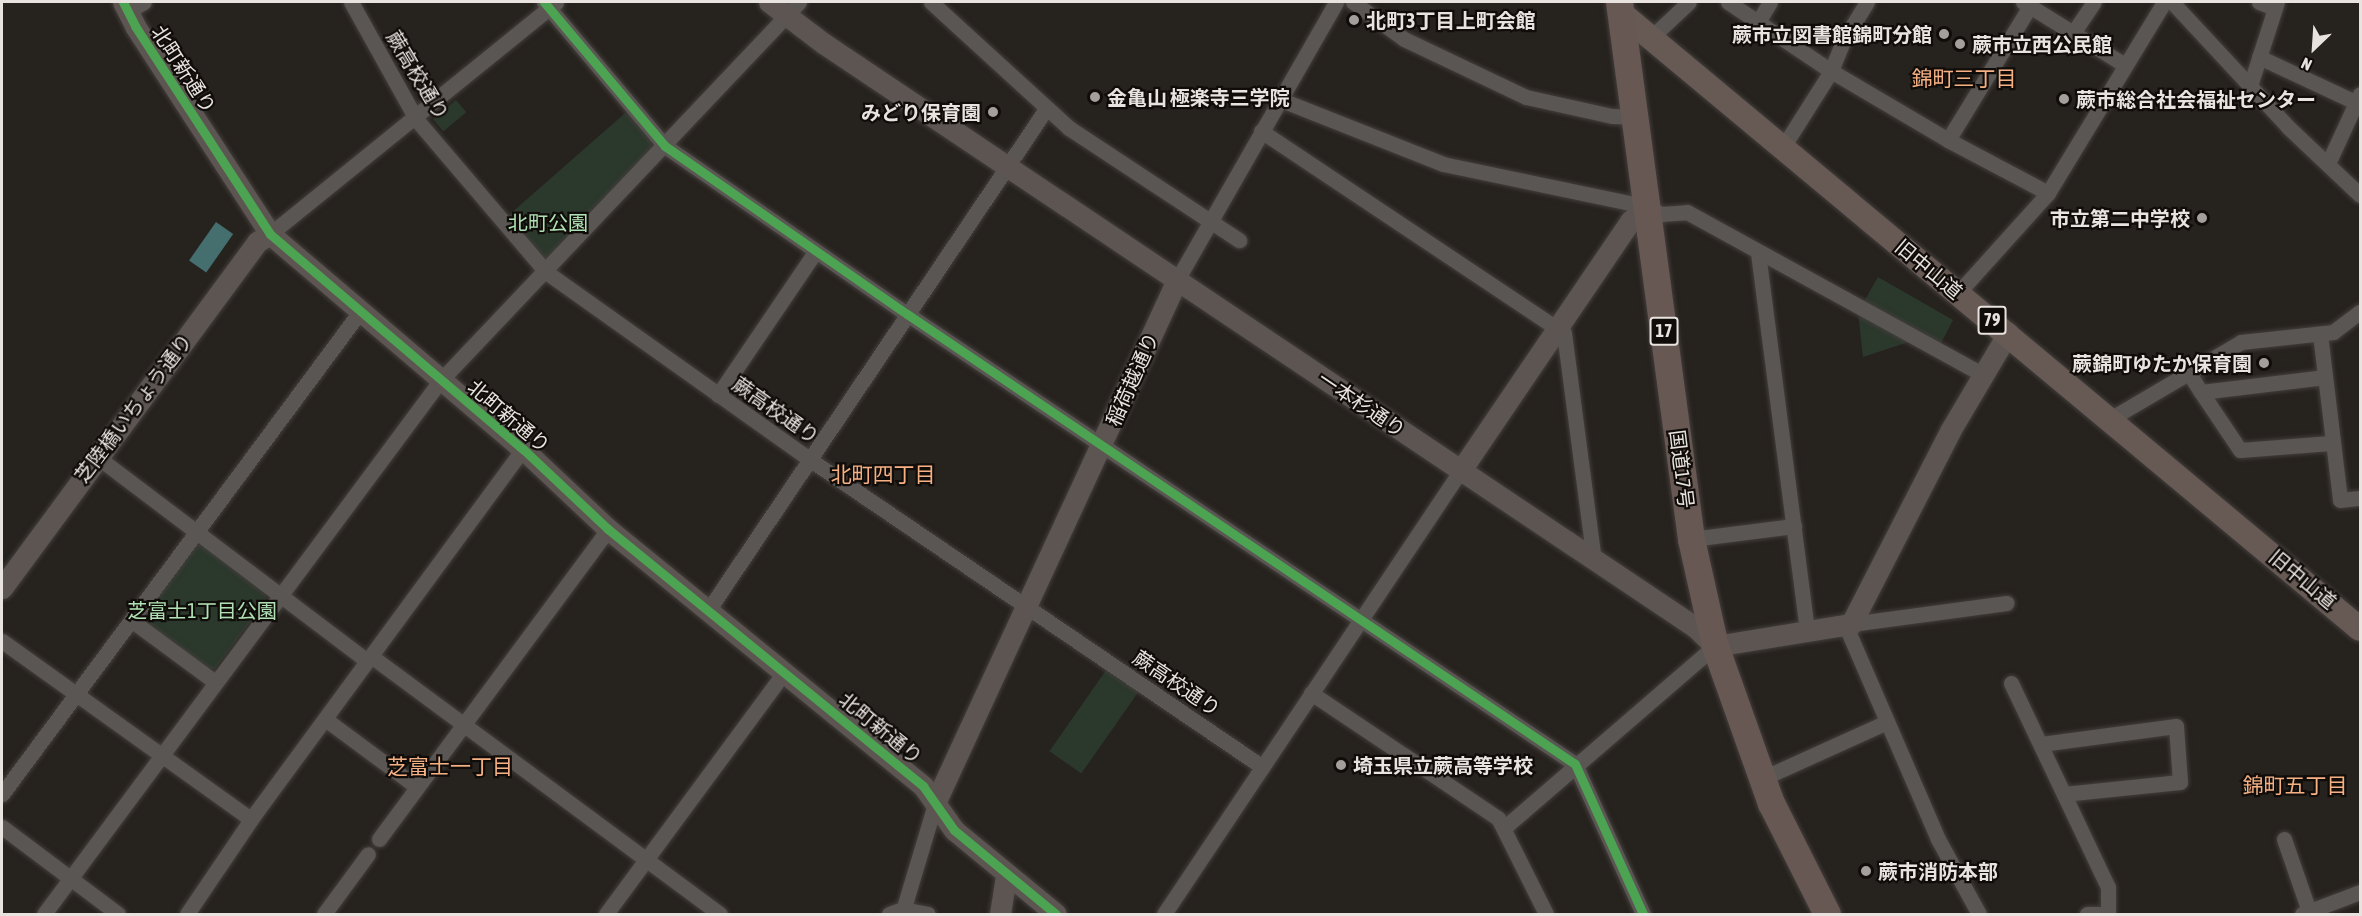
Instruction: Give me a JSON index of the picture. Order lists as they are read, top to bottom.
{
  "streets": {
    "highway": ["17", "国道17号"],
    "main road": ["旧中山道", "79"],
    "street": [
      "北町新通り",
      "蕨高校通り",
      "稲荷越通り",
      "一本杉通り",
      "芝陸橋いちょう通り"
    ]
  },
  "crossings": [
    ["北町新通り", "稲荷越通り"],
    ["北町新通り", "芝陸橋いちょう通り"],
    ["蕨高校通り", "稲荷越通り"],
    ["旧中山道", "国道17号"],
    ["稲荷越通り", "一本杉通り"],
    ["一本杉通り", "国道17号"]
  ],
  "districts": [
    "錦町三丁目",
    "北町四丁目",
    "芝富士一丁目",
    "錦町五丁目"
  ],
  "parks": ["北町公園", "芝富士1丁目公園"],
  "places": [
    "北町3丁目上町会館",
    "蕨市立図書館錦町分館",
    "蕨市立西公民館",
    "金亀山 極楽寺三学院",
    "蕨市総合社会福祉センター",
    "みどり保育園",
    "市立第二中学校",
    "蕨錦町ゆたか保育園",
    "埼玉県立蕨高等学校",
    "蕨市消防本部"
  ],
  "north": "bottom left"
}
